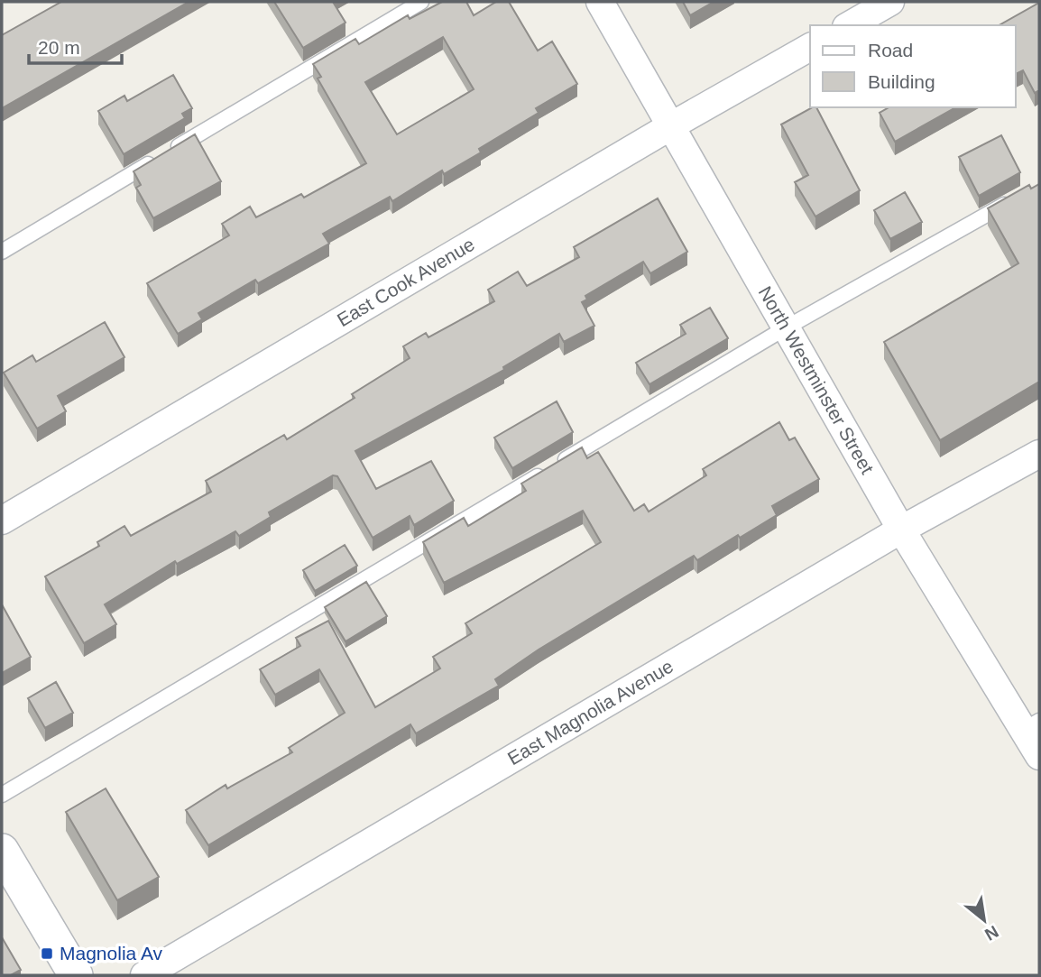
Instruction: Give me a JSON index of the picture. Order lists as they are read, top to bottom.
{
  "streets": {
    "street": ["East Cook Avenue", "North Westminster Street", "East Magnolia Avenue"]
  },
  "crossings": [
    ["East Cook Avenue", "North Westminster Street"],
    ["North Westminster Street", "East Magnolia Avenue"]
  ],
  "places": {
    "transit": ["Magnolia Av"]
  },
  "legend": ["Road", "Building"],
  "scale_bar": "20 m",
  "north": "bottom right"
}
